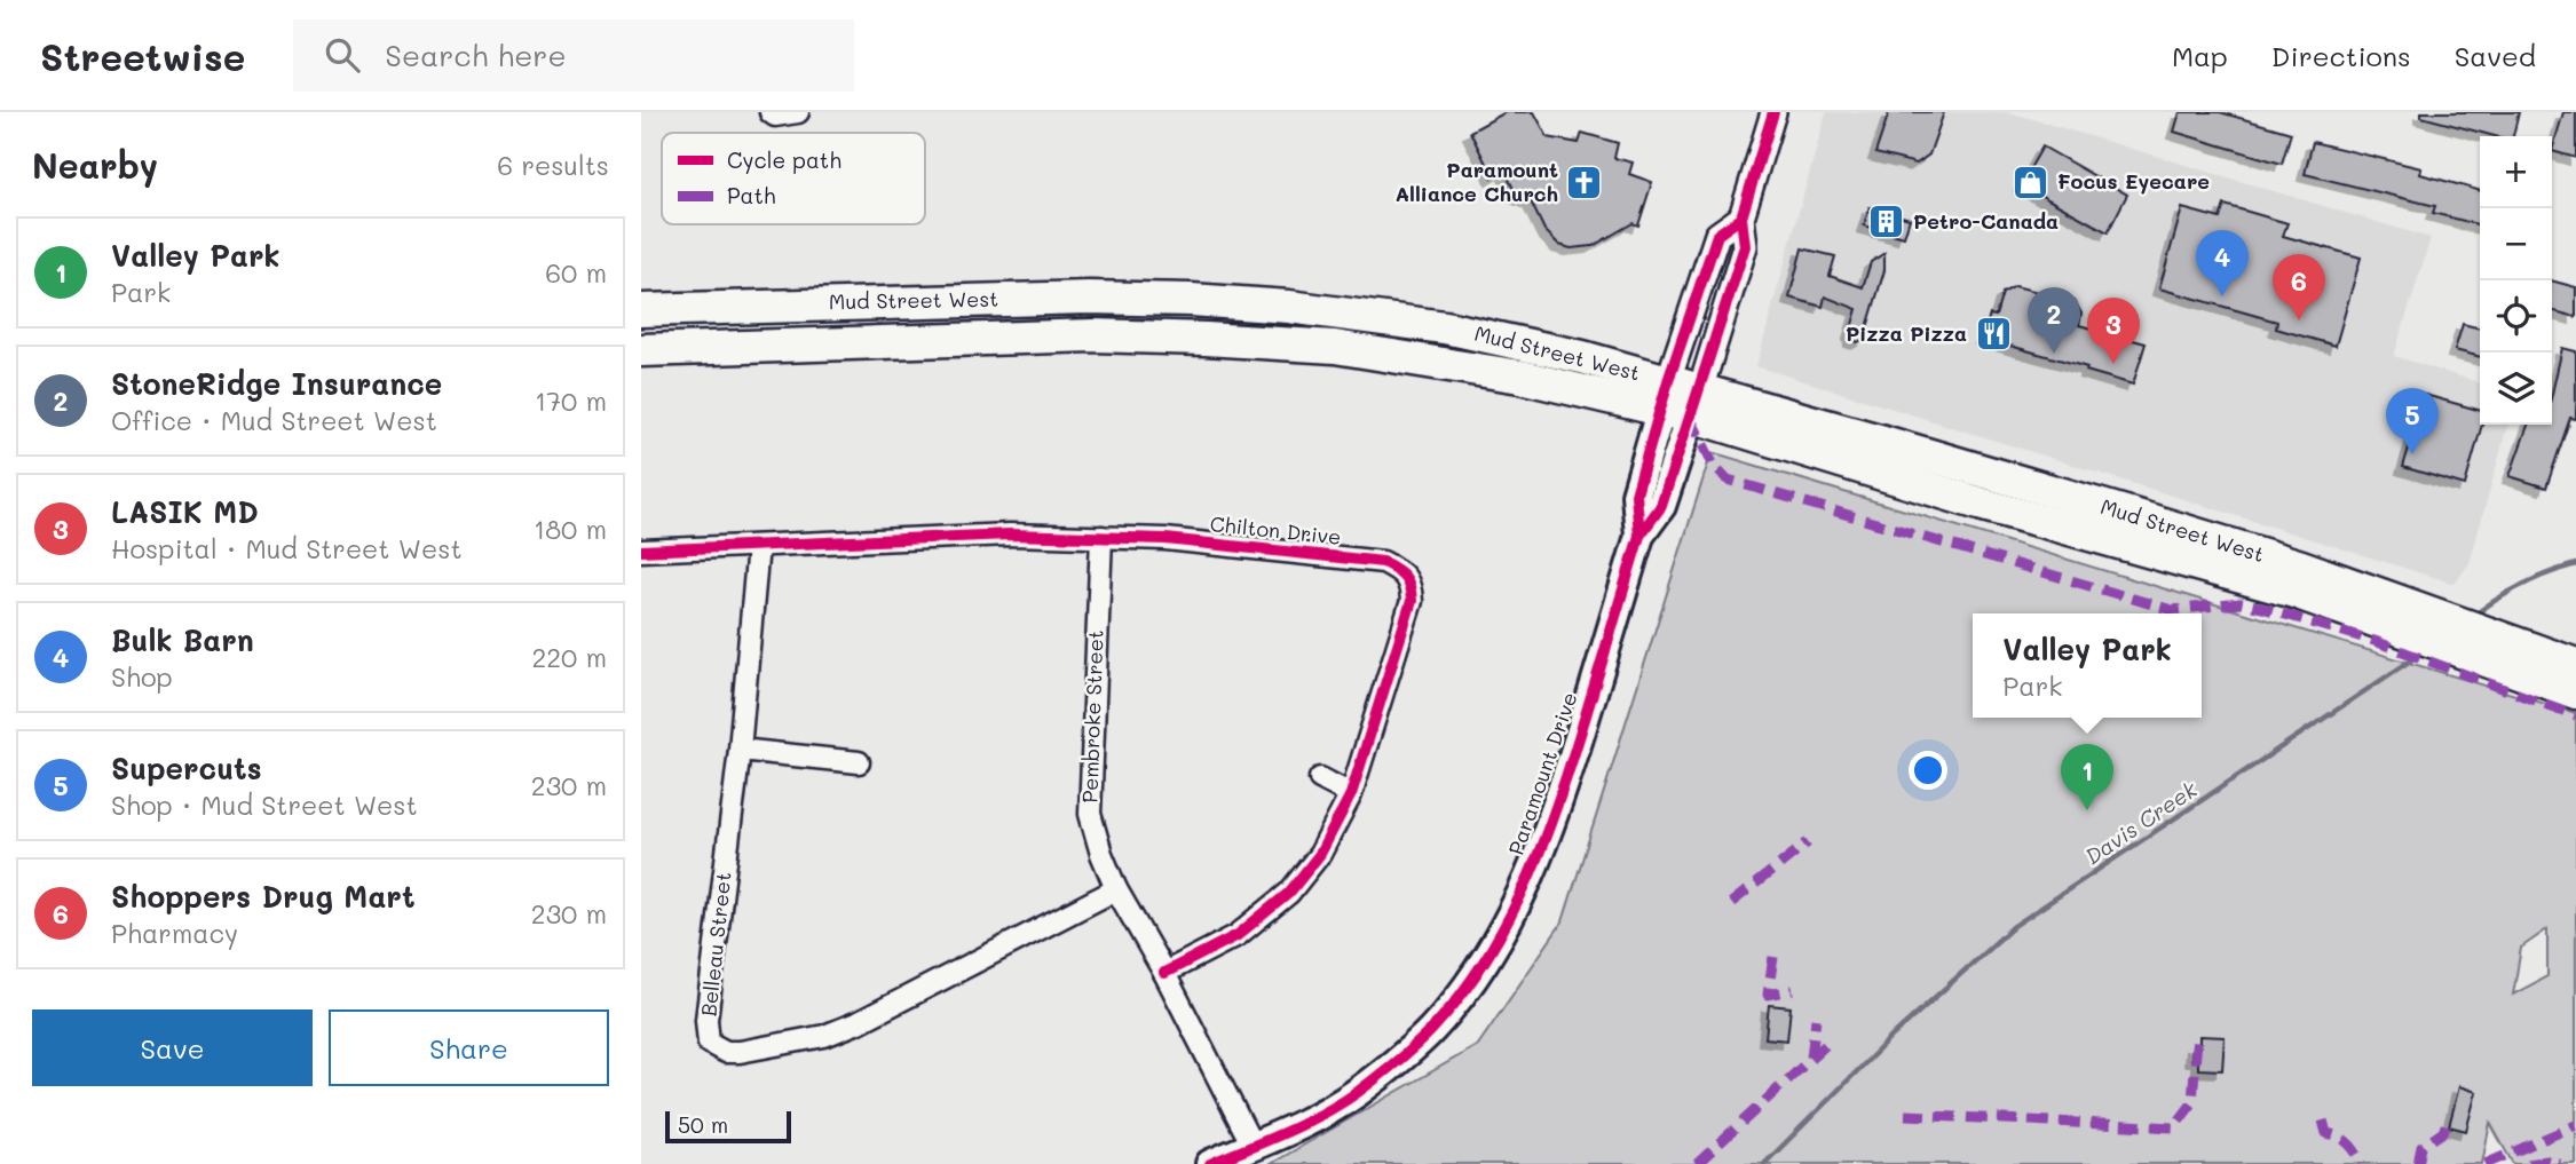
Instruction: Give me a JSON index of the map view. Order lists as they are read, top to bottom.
{
  "streets": {
    "main road": ["Mud Street West", "Paramount Drive"],
    "street": ["Chilton Drive", "Pembroke Street", "Belleau Street"]
  },
  "crossings": [
    ["Mud Street West", "Paramount Drive"],
    ["Chilton Drive", "Pembroke Street"],
    ["Chilton Drive", "Belleau Street"],
    ["Pembroke Street", "Paramount Drive"],
    ["Pembroke Street", "Belleau Street"]
  ],
  "water": ["Davis Creek"],
  "places": {
    "church": ["Paramount Alliance Church"],
    "shop": ["Focus Eyecare"],
    "building": ["Petro-Canada"],
    "restaurant": ["Pizza Pizza"]
  },
  "legend": ["Cycle path", "Path"],
  "scale_bar": "50 m",
  "page": {
    "header": "Streetwise",
    "search": "Search here",
    "nav": ["Map", "Directions", "Saved"],
    "heading": ["Nearby", "6 results"],
    "map_buttons": ["+", "−"],
    "list": [
      {
        "mark": "1",
        "name": "Valley Park",
        "note": "Park",
        "value": "60 m"
      },
      {
        "mark": "2",
        "name": "StoneRidge Insurance",
        "note": "Office · Mud Street West",
        "value": "170 m"
      },
      {
        "mark": "3",
        "name": "LASIK MD",
        "note": "Hospital · Mud Street West",
        "value": "180 m"
      },
      {
        "mark": "4",
        "name": "Bulk Barn",
        "note": "Shop",
        "value": "220 m"
      },
      {
        "mark": "5",
        "name": "Supercuts",
        "note": "Shop · Mud Street West",
        "value": "230 m"
      },
      {
        "mark": "6",
        "name": "Shoppers Drug Mart",
        "note": "Pharmacy",
        "value": "230 m"
      }
    ],
    "pins": [
      "4",
      "6",
      "2",
      "3",
      "5",
      "1"
    ],
    "popup": ["Valley Park", "Park"],
    "buttons": ["Save", "Share"],
    "scale": "50 m"
  }
}
